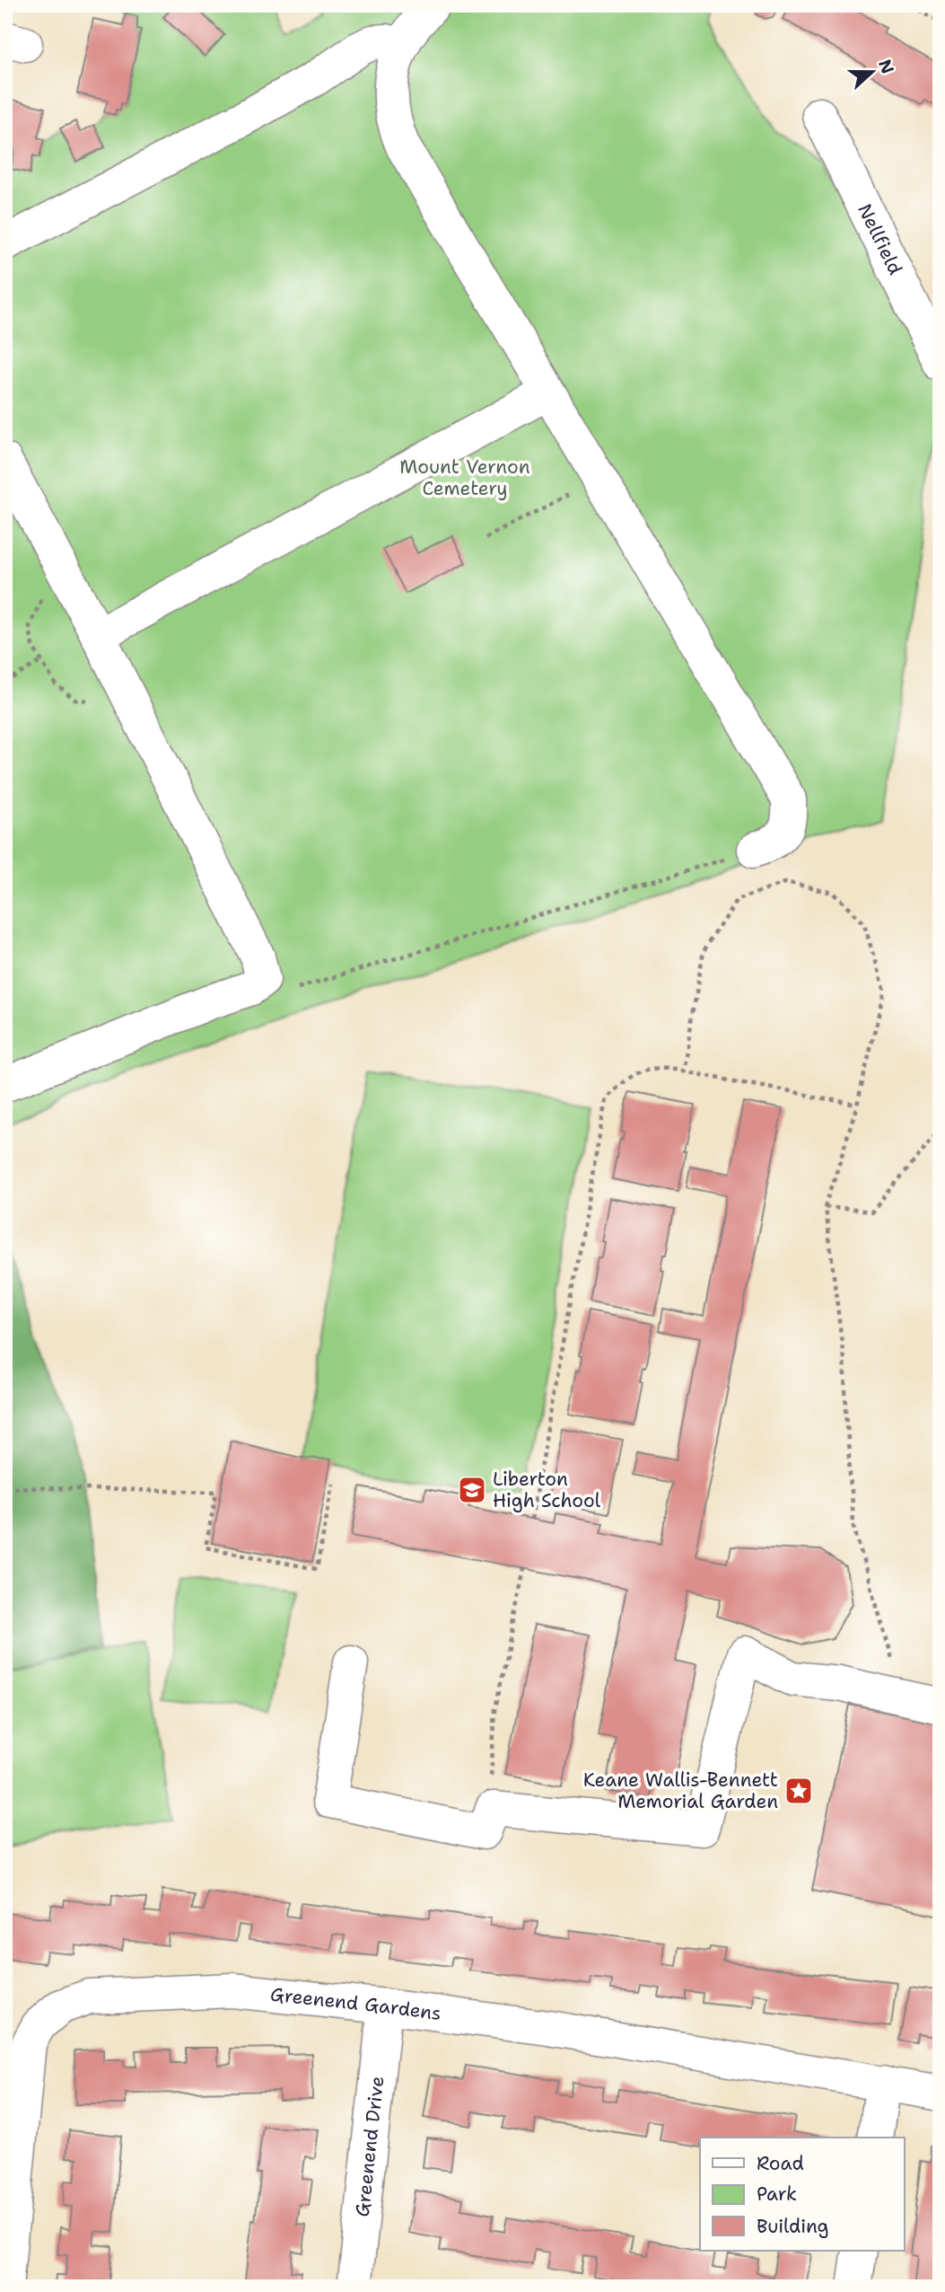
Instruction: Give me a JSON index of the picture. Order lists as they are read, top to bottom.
{
  "streets": {
    "street": ["Nellfield", "Greenend Gardens", "Greenend Drive"]
  },
  "crossings": [
    ["Greenend Gardens", "Greenend Drive"]
  ],
  "parks": ["Mount Vernon Cemetery"],
  "places": {
    "school or university": ["Liberton High School"],
    "place": ["Keane Wallis-Bennett Memorial Garden"]
  },
  "legend": ["Road", "Park", "Building"],
  "north": "right"
}
